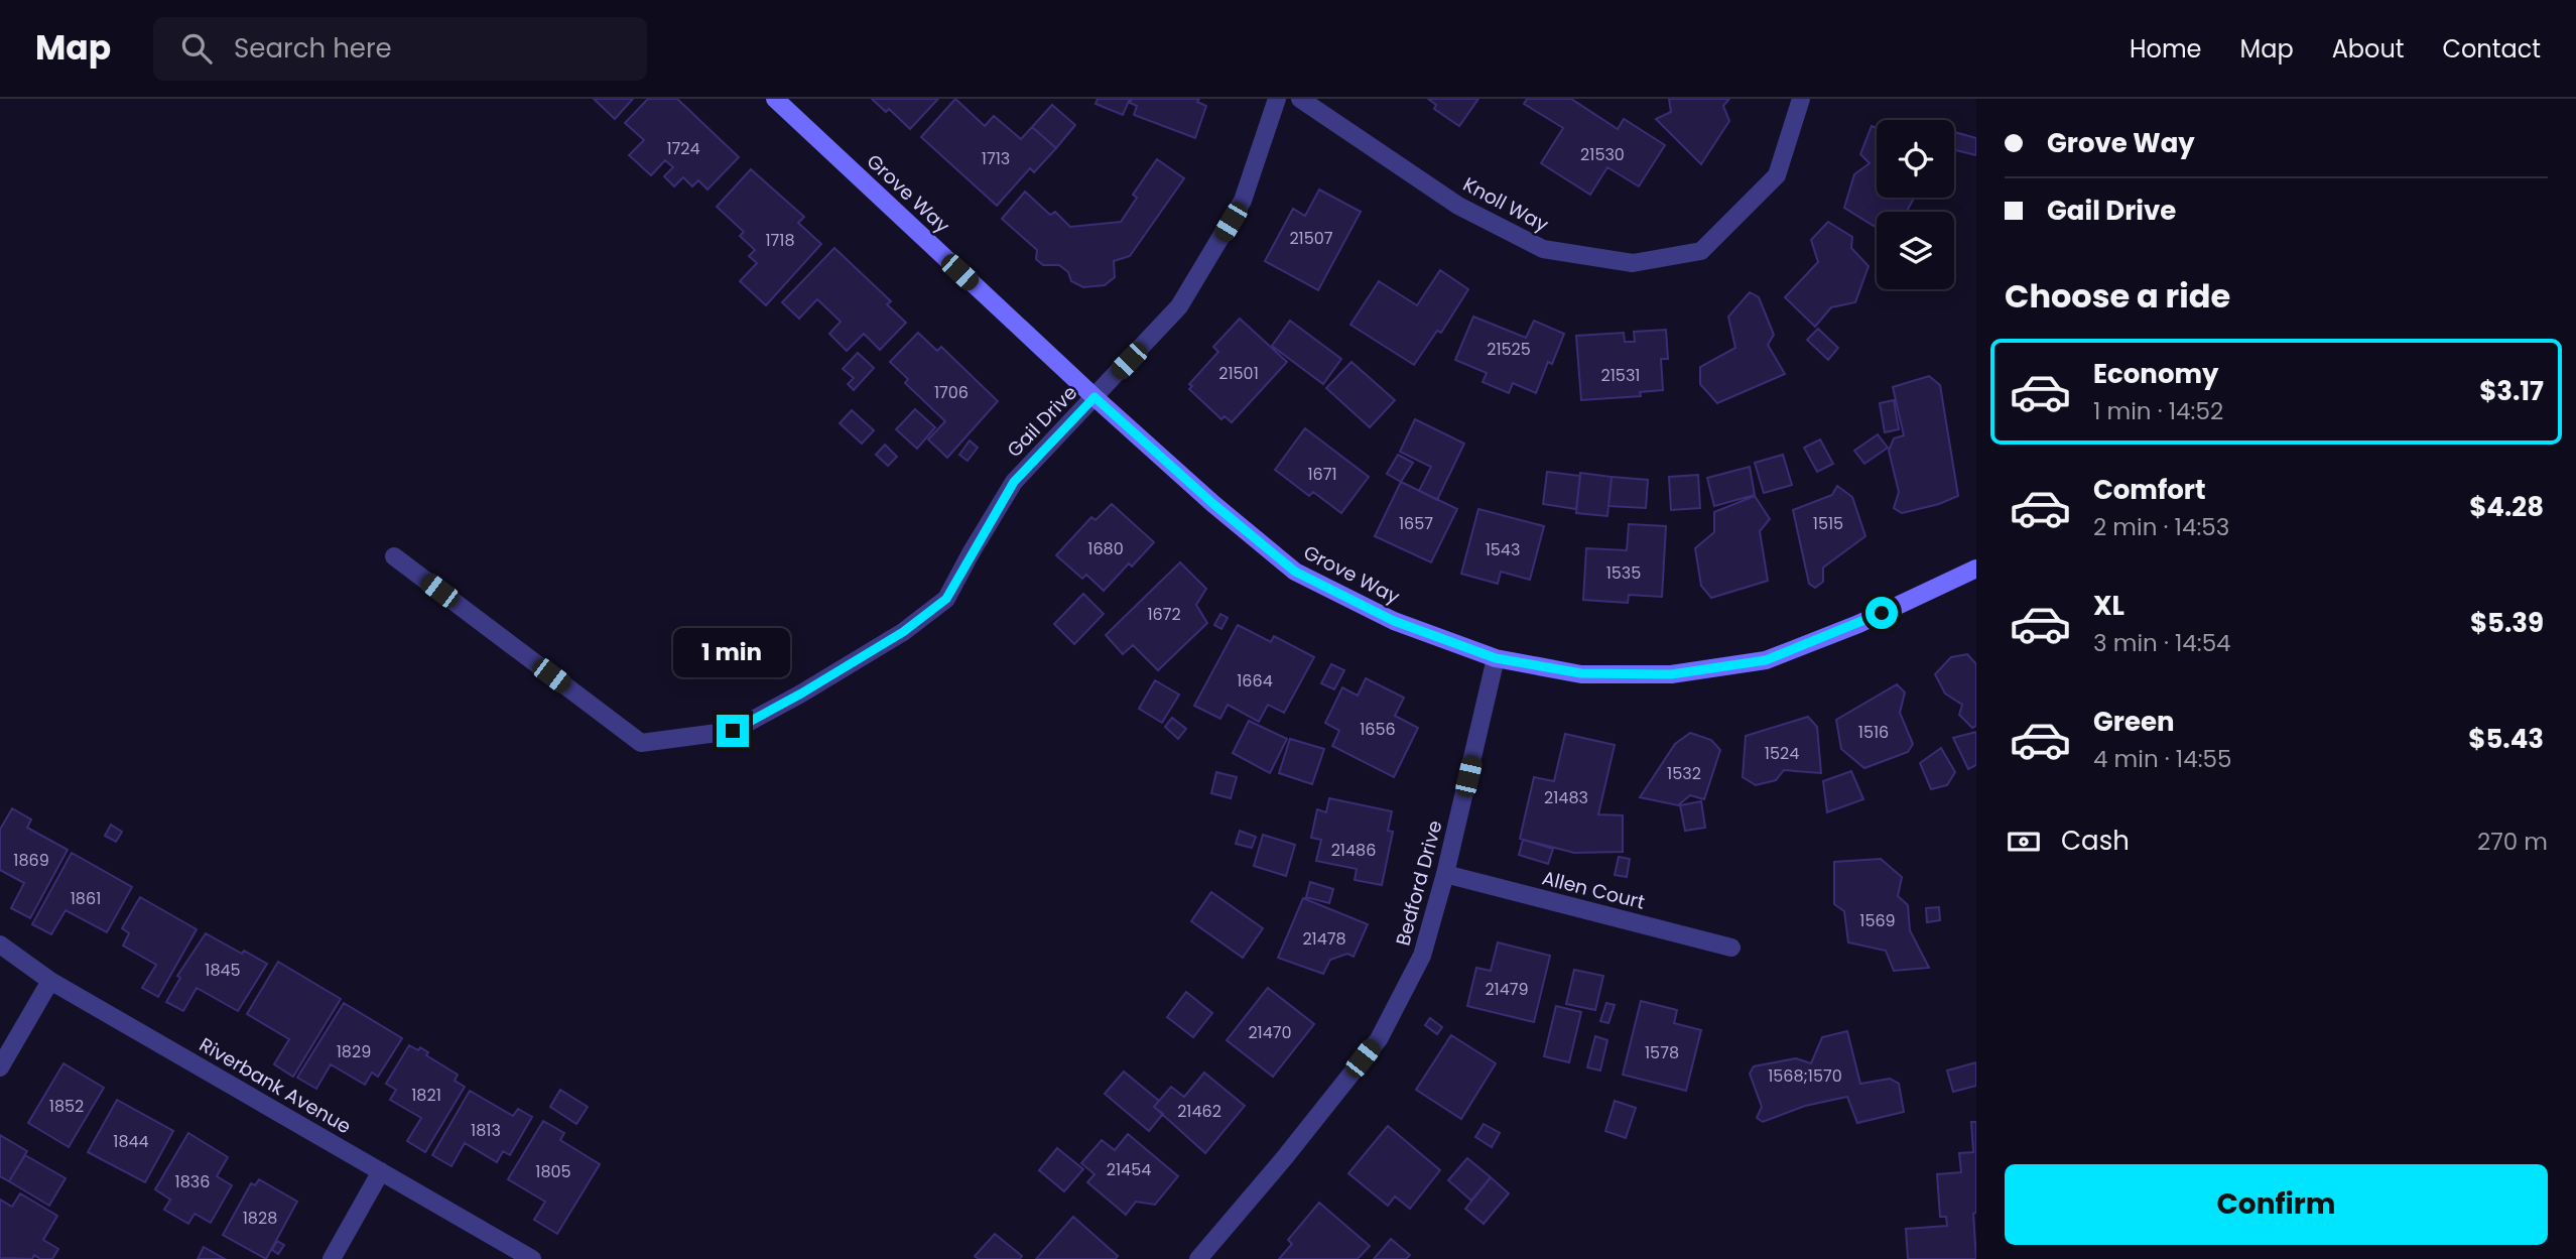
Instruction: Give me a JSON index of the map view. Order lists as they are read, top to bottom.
{
  "streets": {
    "main road": ["Grove Way"],
    "street": [
      "Knoll Way",
      "Gail Drive",
      "Bedford Drive",
      "Allen Court",
      "Riverbank Avenue"
    ]
  },
  "crossings": [
    ["Grove Way", "Gail Drive"],
    ["Grove Way", "Bedford Drive"],
    ["Bedford Drive", "Allen Court"]
  ],
  "house_numbers": [
    "1724",
    "21530",
    "1713",
    "21507",
    "1718",
    "21525",
    "21501",
    "21531",
    "1706",
    "1671",
    "1657",
    "1515",
    "1680",
    "1543",
    "1535",
    "1672",
    "1664",
    "1656",
    "1516",
    "1524",
    "1532",
    "21483",
    "21486",
    "1869",
    "1861",
    "1569",
    "21478",
    "1845",
    "21479",
    "21470",
    "1829",
    "1578",
    "1568;1570",
    "1821",
    "1852",
    "21462",
    "1813",
    "1844",
    "21454",
    "1805",
    "1836",
    "1828"
  ],
  "page": {
    "header": "Map",
    "search": "Search here",
    "nav": [
      "Home",
      "Map",
      "About",
      "Contact"
    ],
    "banner": ["Grove Way", "Gail Drive"],
    "heading": "Choose a ride",
    "list": [
      {
        "name": "Economy",
        "note": "1 min · 14:52",
        "value": "$3.17"
      },
      {
        "name": "Comfort",
        "note": "2 min · 14:53",
        "value": "$4.28"
      },
      {
        "name": "XL",
        "note": "3 min · 14:54",
        "value": "$5.39"
      },
      {
        "name": "Green",
        "note": "4 min · 14:55",
        "value": "$5.43"
      }
    ],
    "bubble": "1 min",
    "pay": ["Cash", "270 m"],
    "buttons": "Confirm"
  }
}
